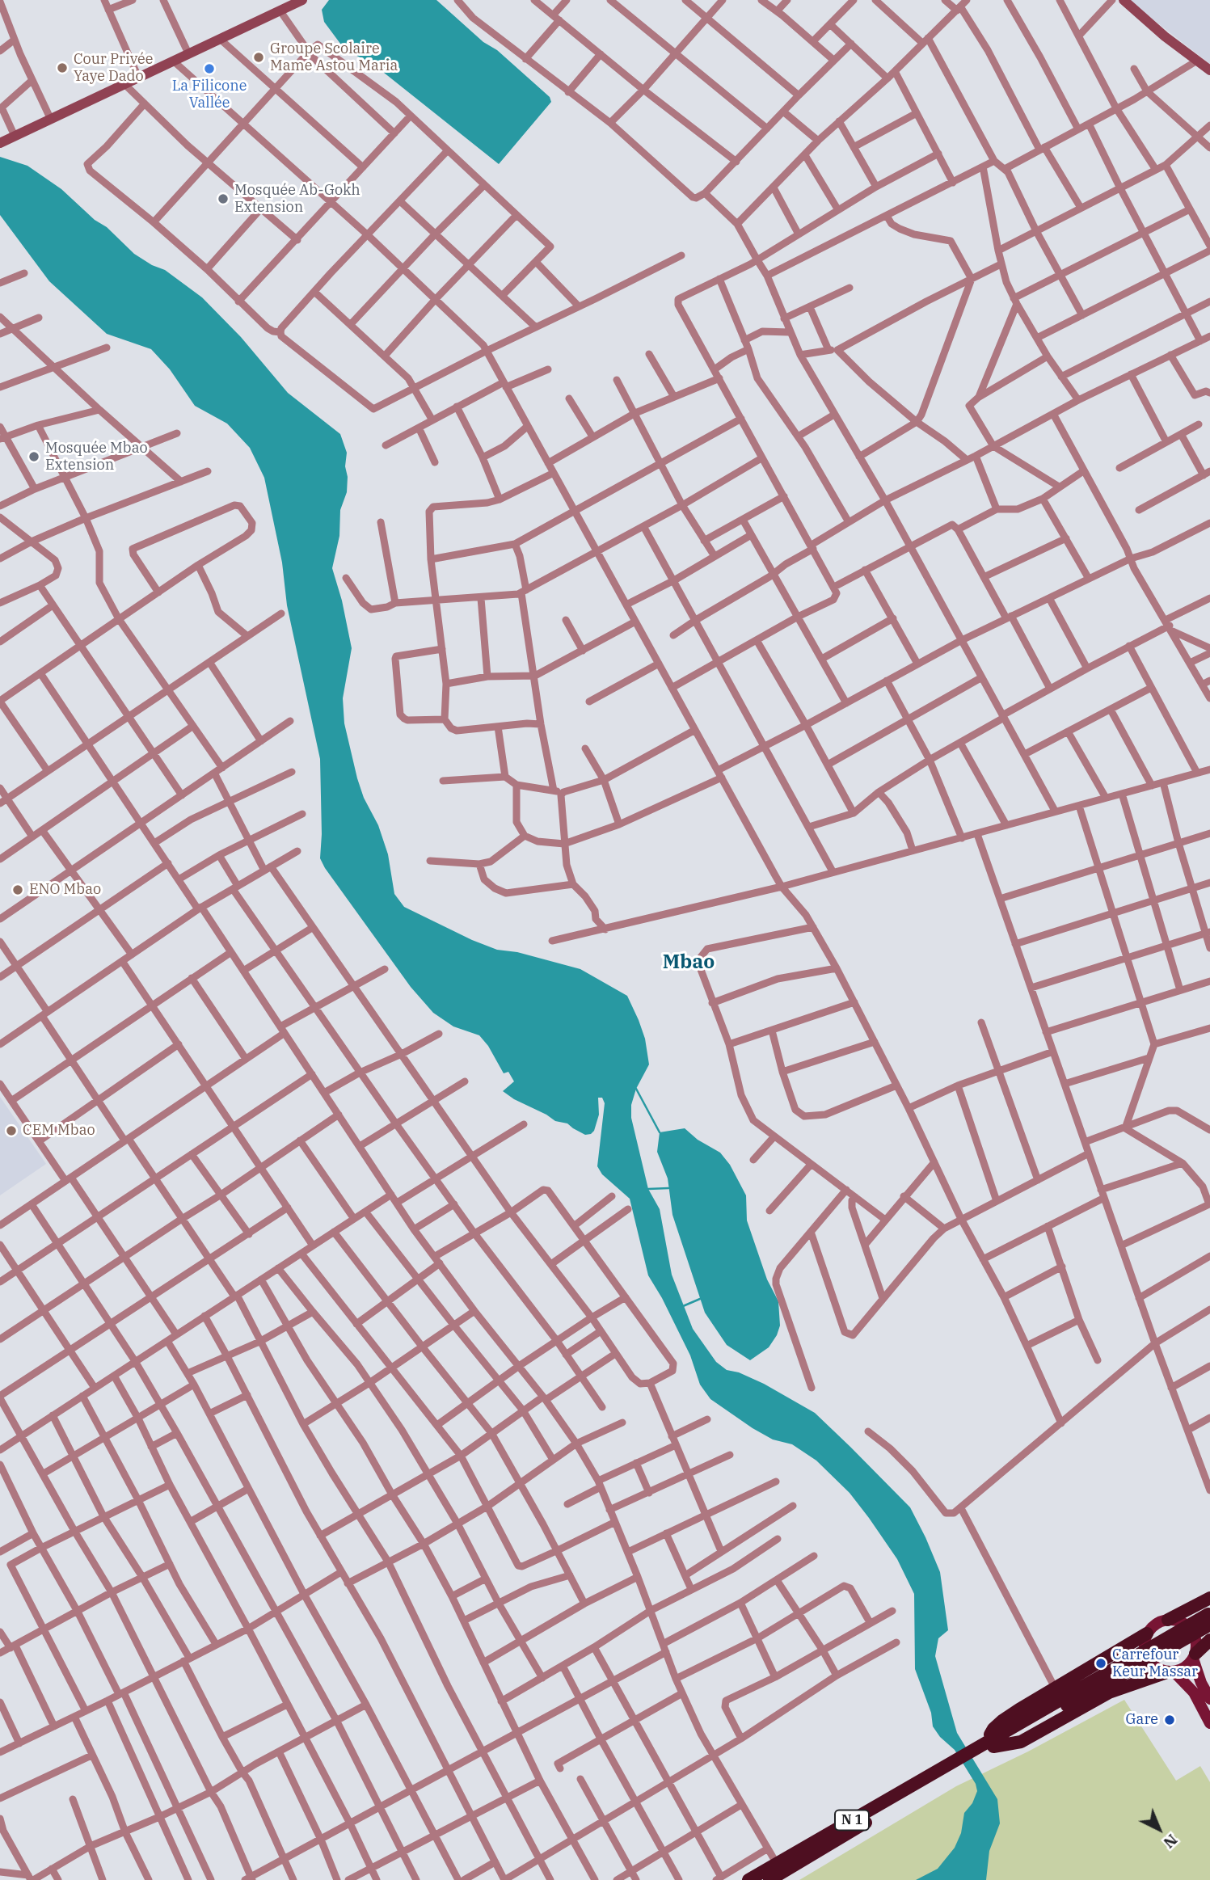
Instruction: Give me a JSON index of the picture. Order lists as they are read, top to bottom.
{
  "streets": {
    "highway": ["N 1"]
  },
  "districts": ["Mbao"],
  "places": [
    "Groupe Scolaire Mame Astou Maria",
    "Cour Privée Yaye Dado",
    "La Filicone Vallée",
    "Mosquée Ab-Gokh Extension",
    "Mosquée Mbao Extension",
    "ENO Mbao",
    "CEM Mbao",
    "Carrefour Keur Massar",
    "Gare"
  ],
  "north": "bottom right"
}
